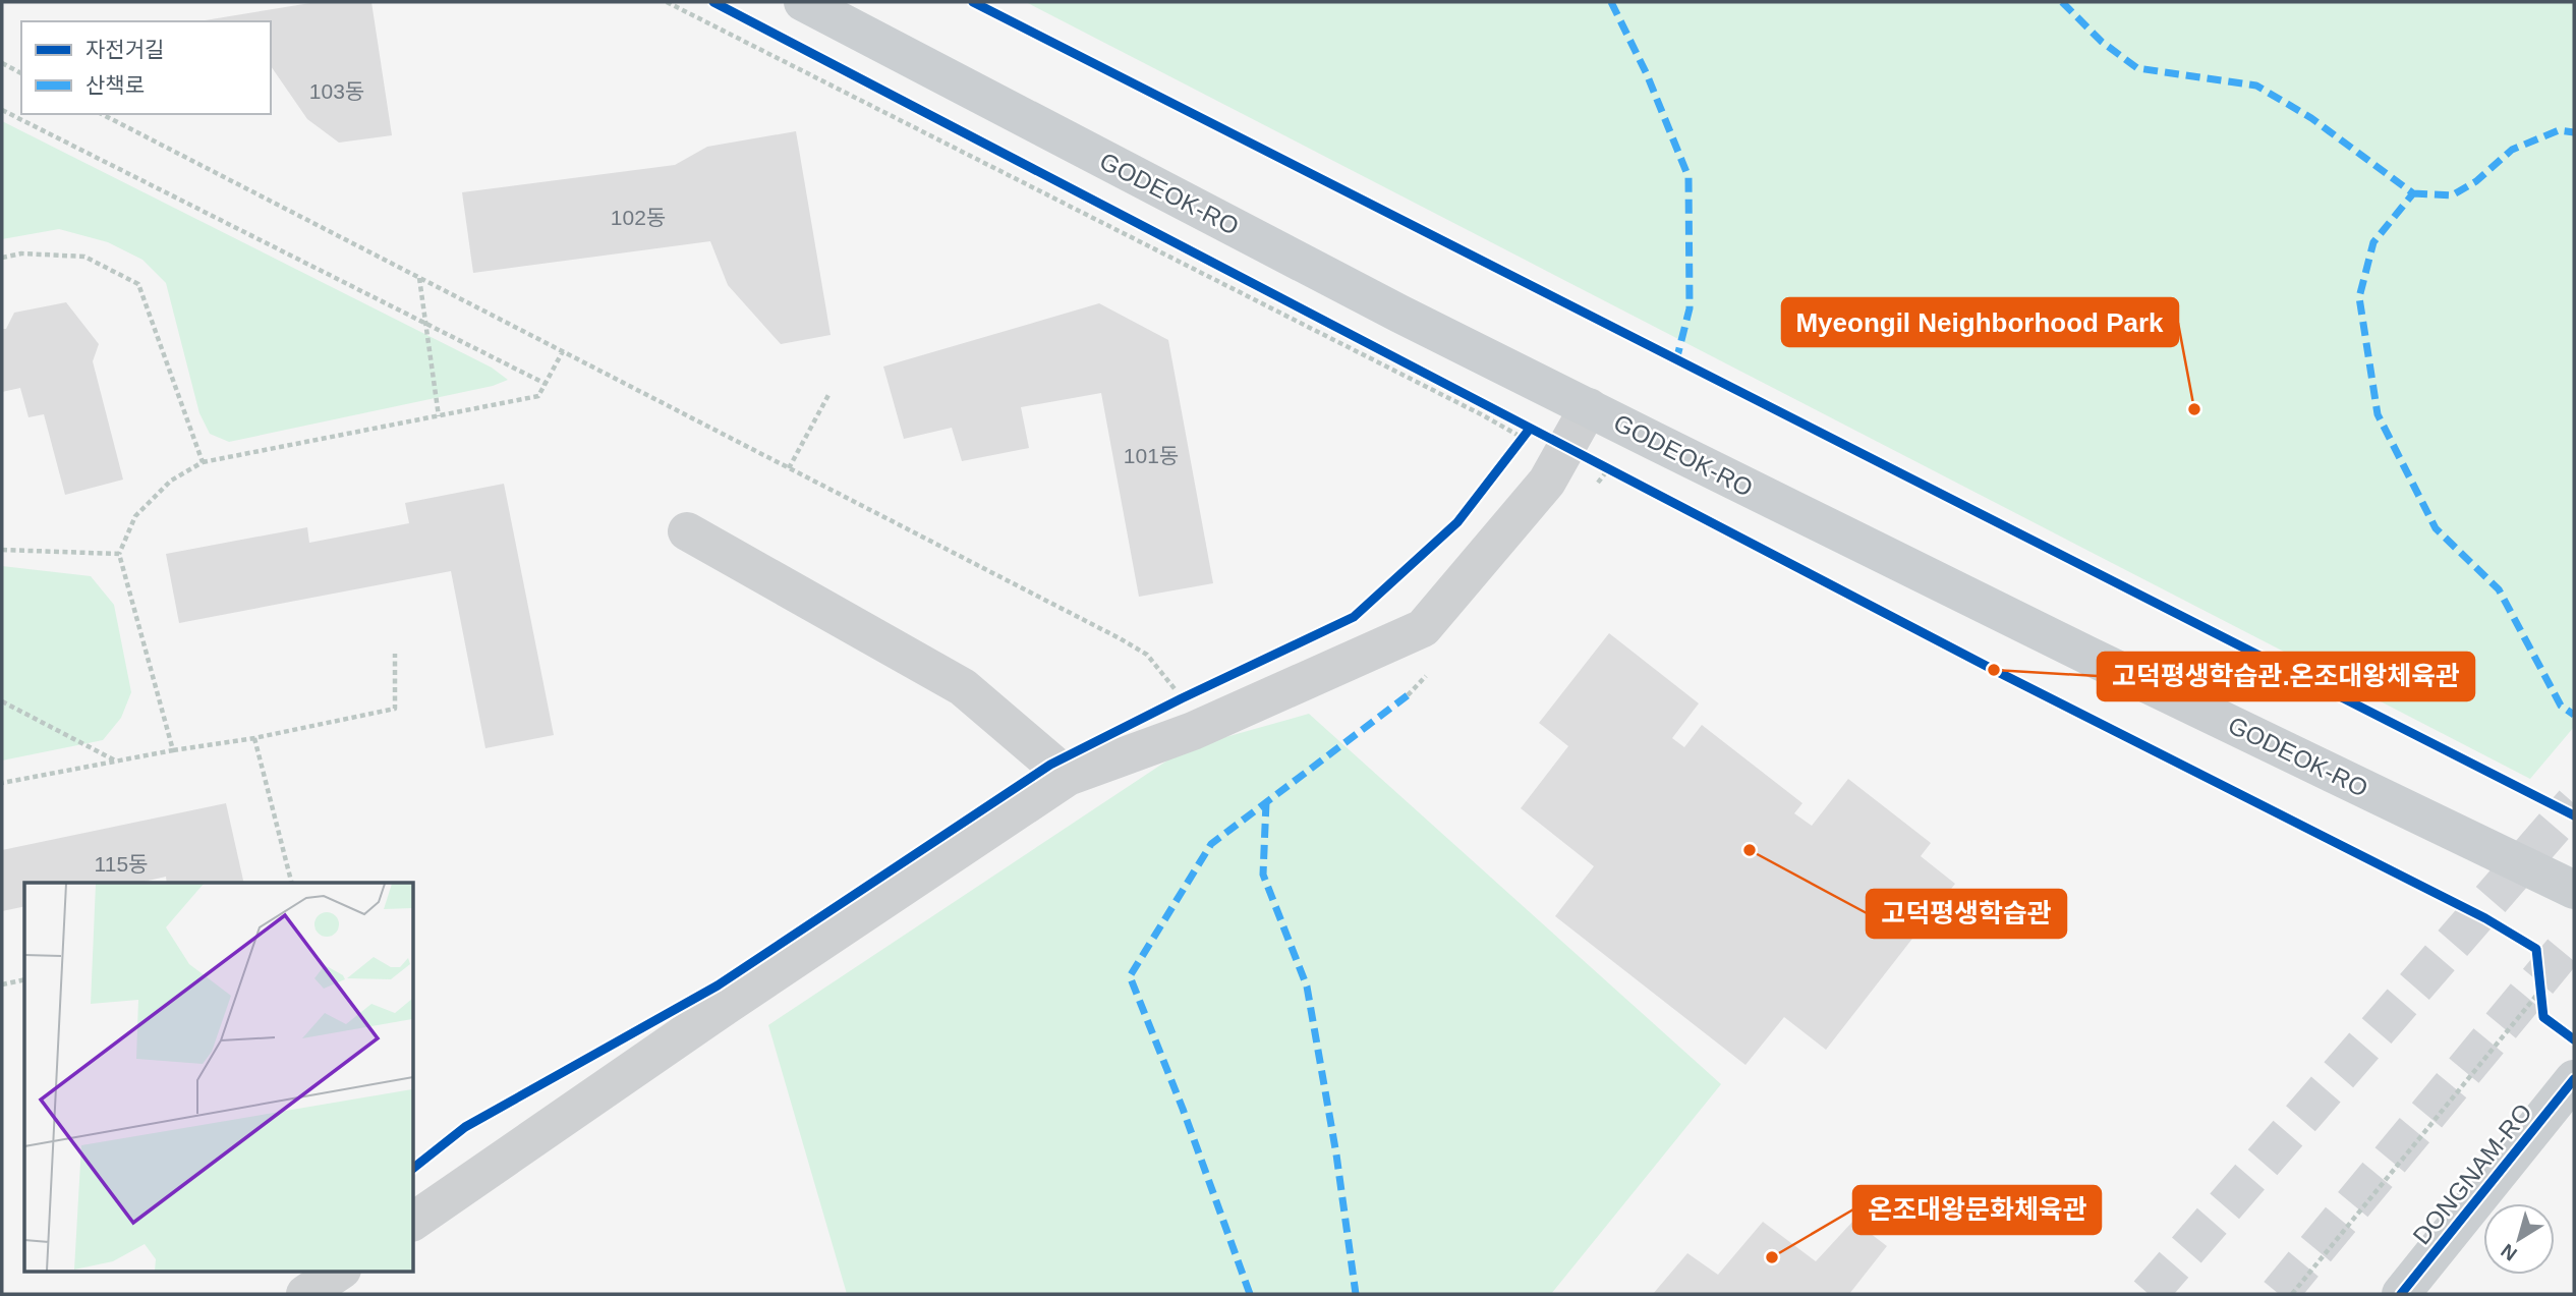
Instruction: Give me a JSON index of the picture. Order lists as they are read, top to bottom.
{
  "streets": {
    "main road": ["GODEOK-RO", "DONGNAM-RO"]
  },
  "places": [
    "Myeongil Neighborhood Park",
    "고덕평생학습관.온조대왕체육관",
    "고덕평생학습관",
    "온조대왕문화체육관"
  ],
  "house_numbers": [
    "103동",
    "102동",
    "101동",
    "115동"
  ],
  "legend": ["자전거길", "산책로"],
  "north": "bottom left"
}
